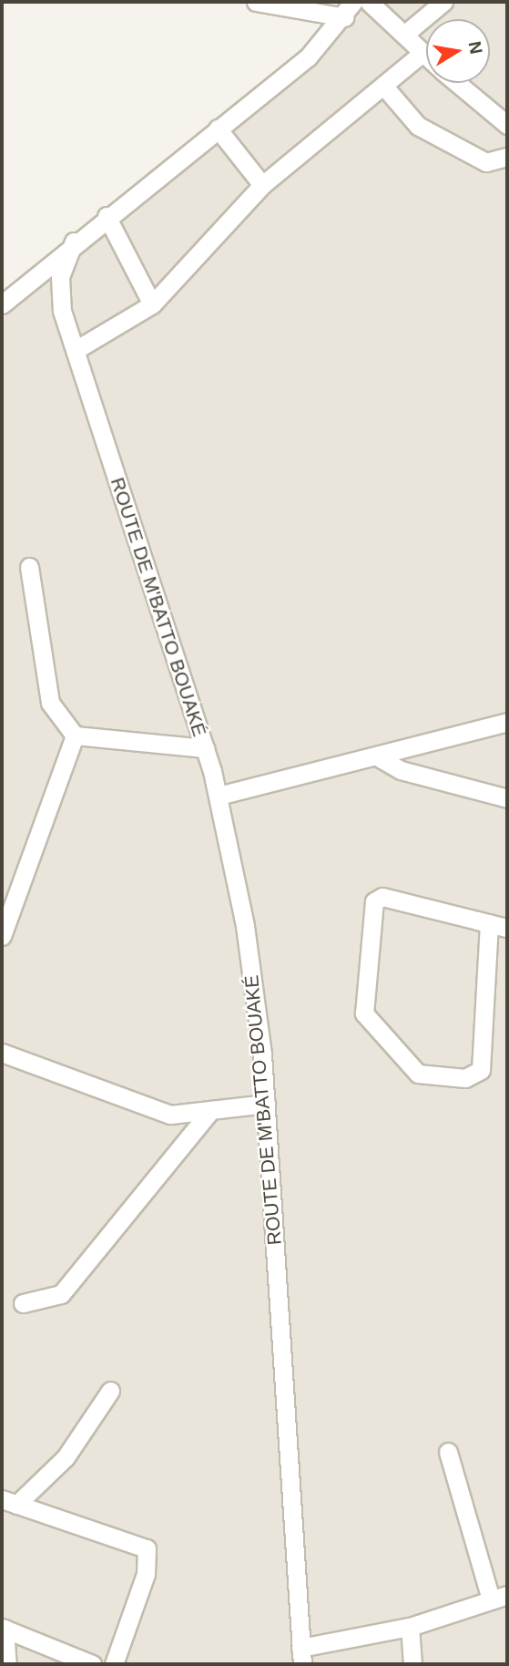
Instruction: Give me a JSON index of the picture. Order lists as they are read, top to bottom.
{
  "streets": {
    "street": ["ROUTE DE M'BATTO BOUAKÉ"]
  },
  "north": "right"
}
